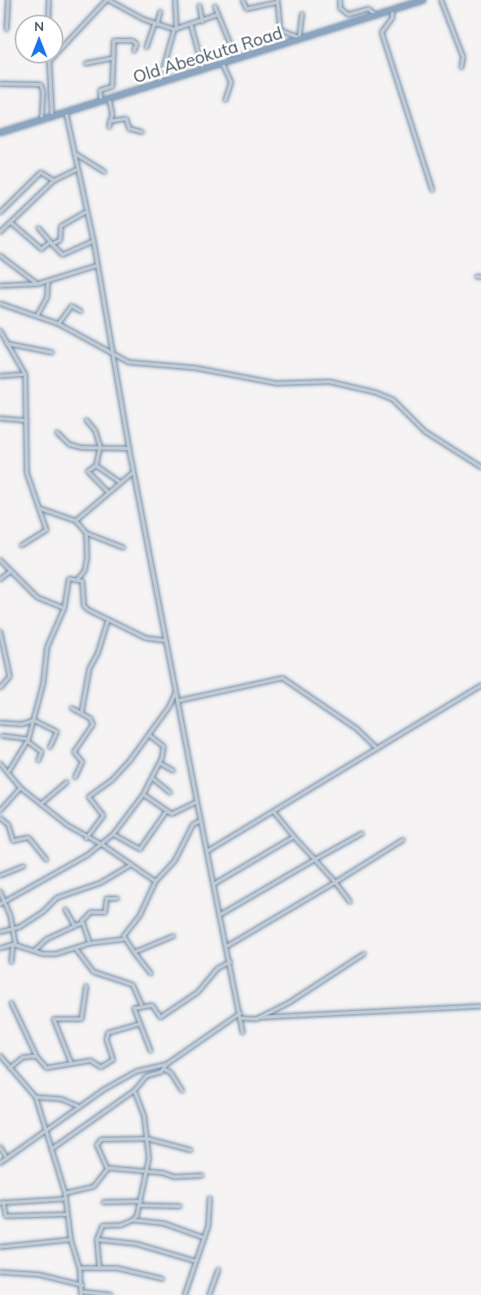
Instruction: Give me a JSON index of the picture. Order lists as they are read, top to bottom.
{
  "streets": {
    "highway": ["Old Abeokuta Road"]
  },
  "north": "top"
}
